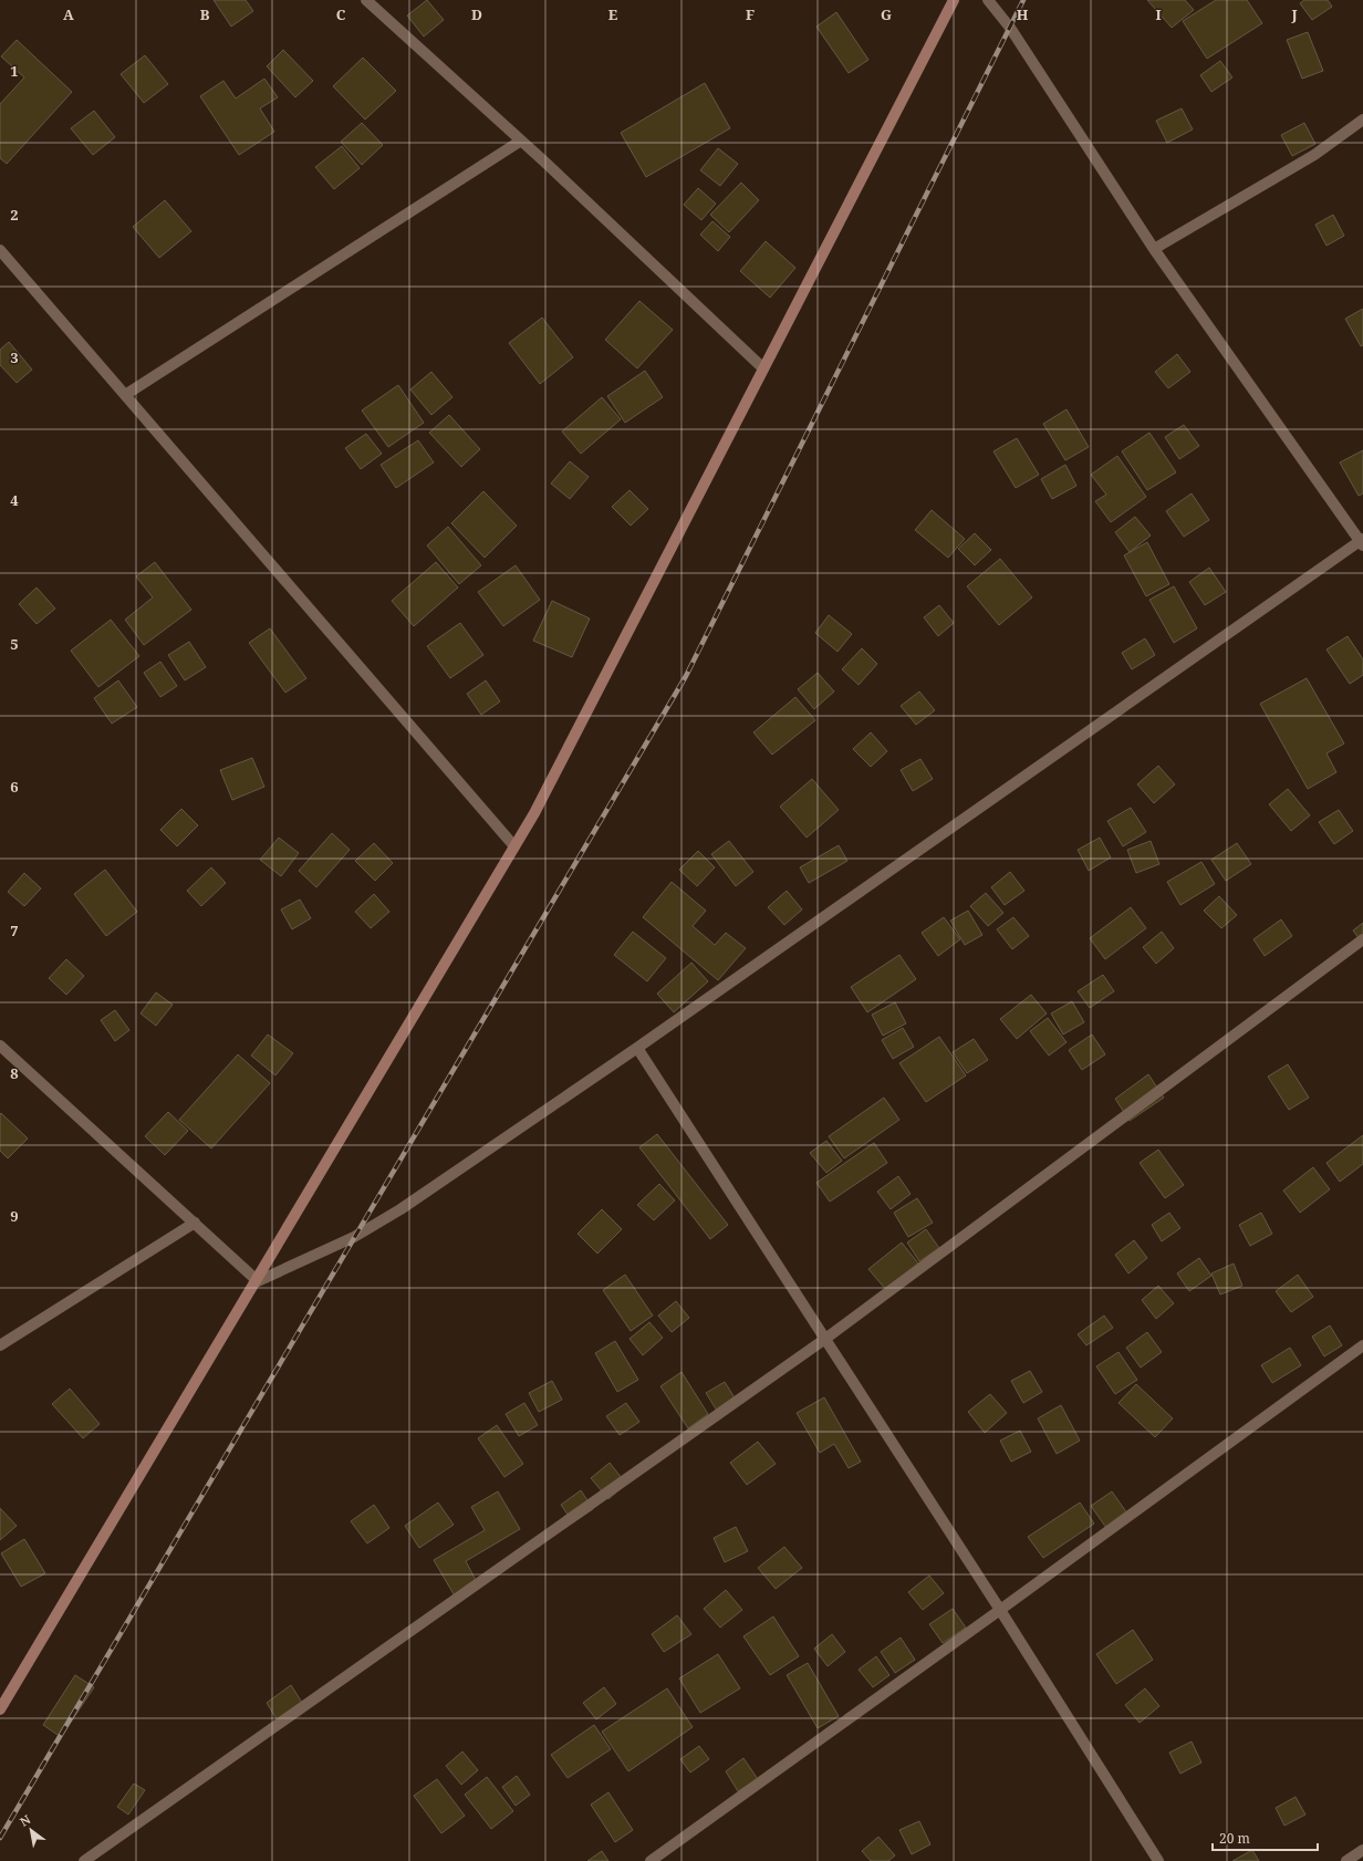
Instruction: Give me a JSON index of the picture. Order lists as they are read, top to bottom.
{
  "scale_bar": "20 m",
  "north": "top left",
  "grid": {
    "columns": [
      "A",
      "B",
      "C",
      "D",
      "E",
      "F",
      "G",
      "H",
      "I",
      "J"
    ],
    "rows": [
      "1",
      "2",
      "3",
      "4",
      "5",
      "6",
      "7",
      "8",
      "9"
    ]
  }
}
